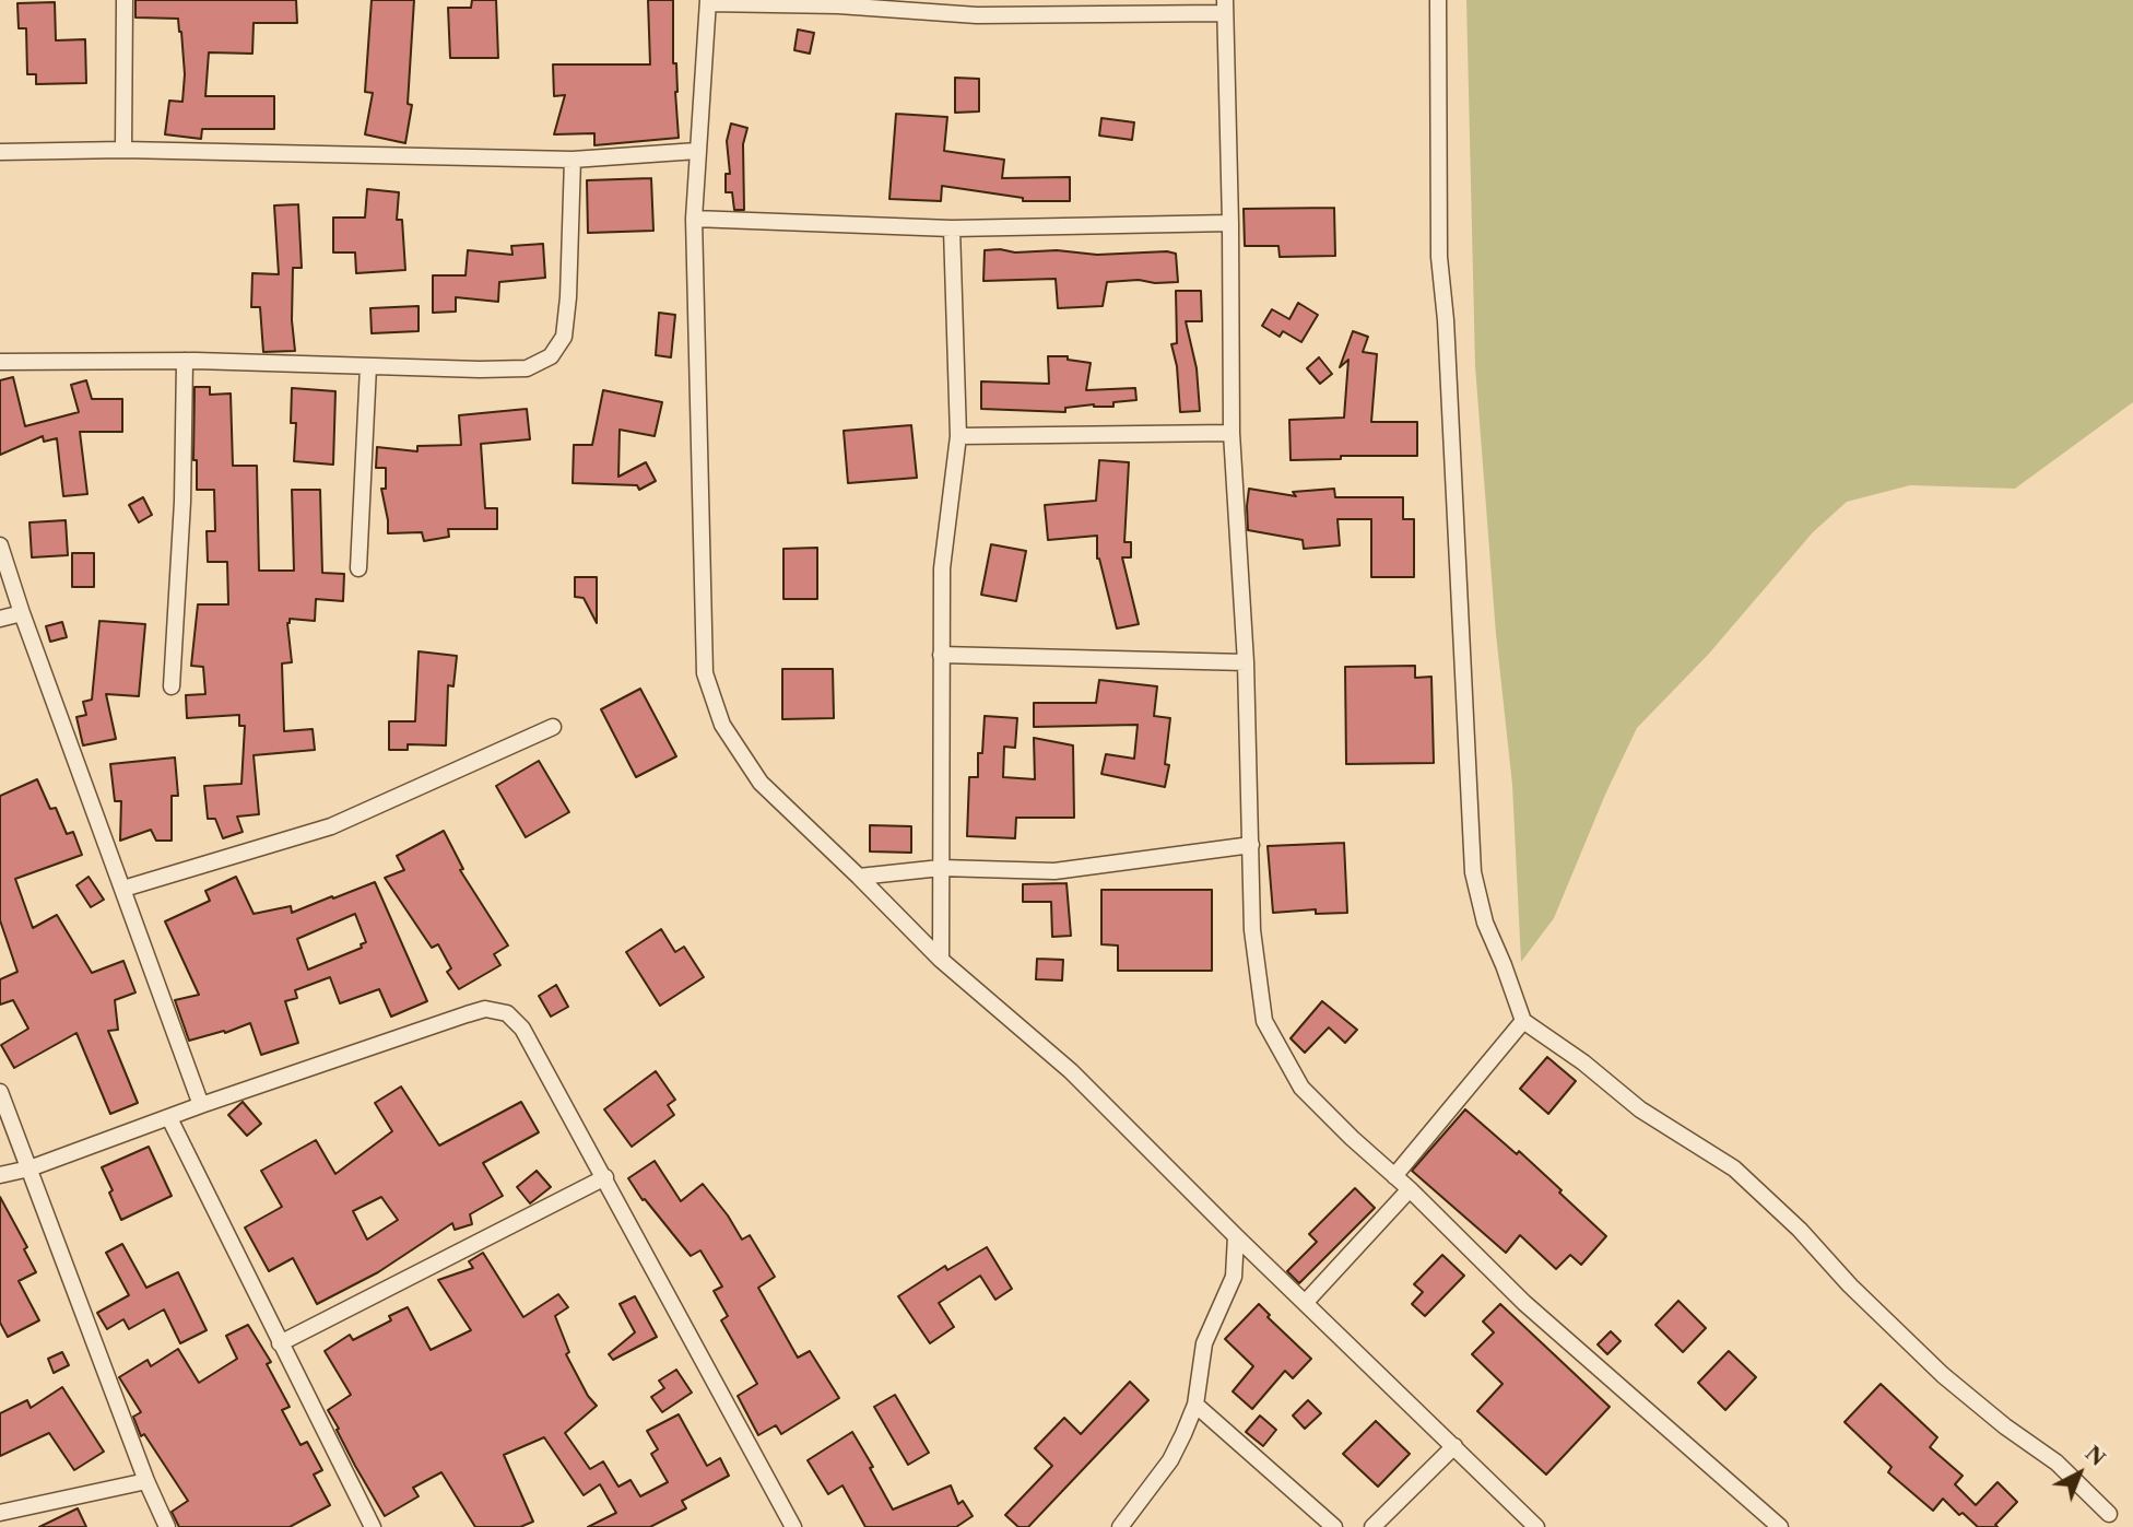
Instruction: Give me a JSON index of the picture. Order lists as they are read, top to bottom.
{
  "north": "top right"
}
